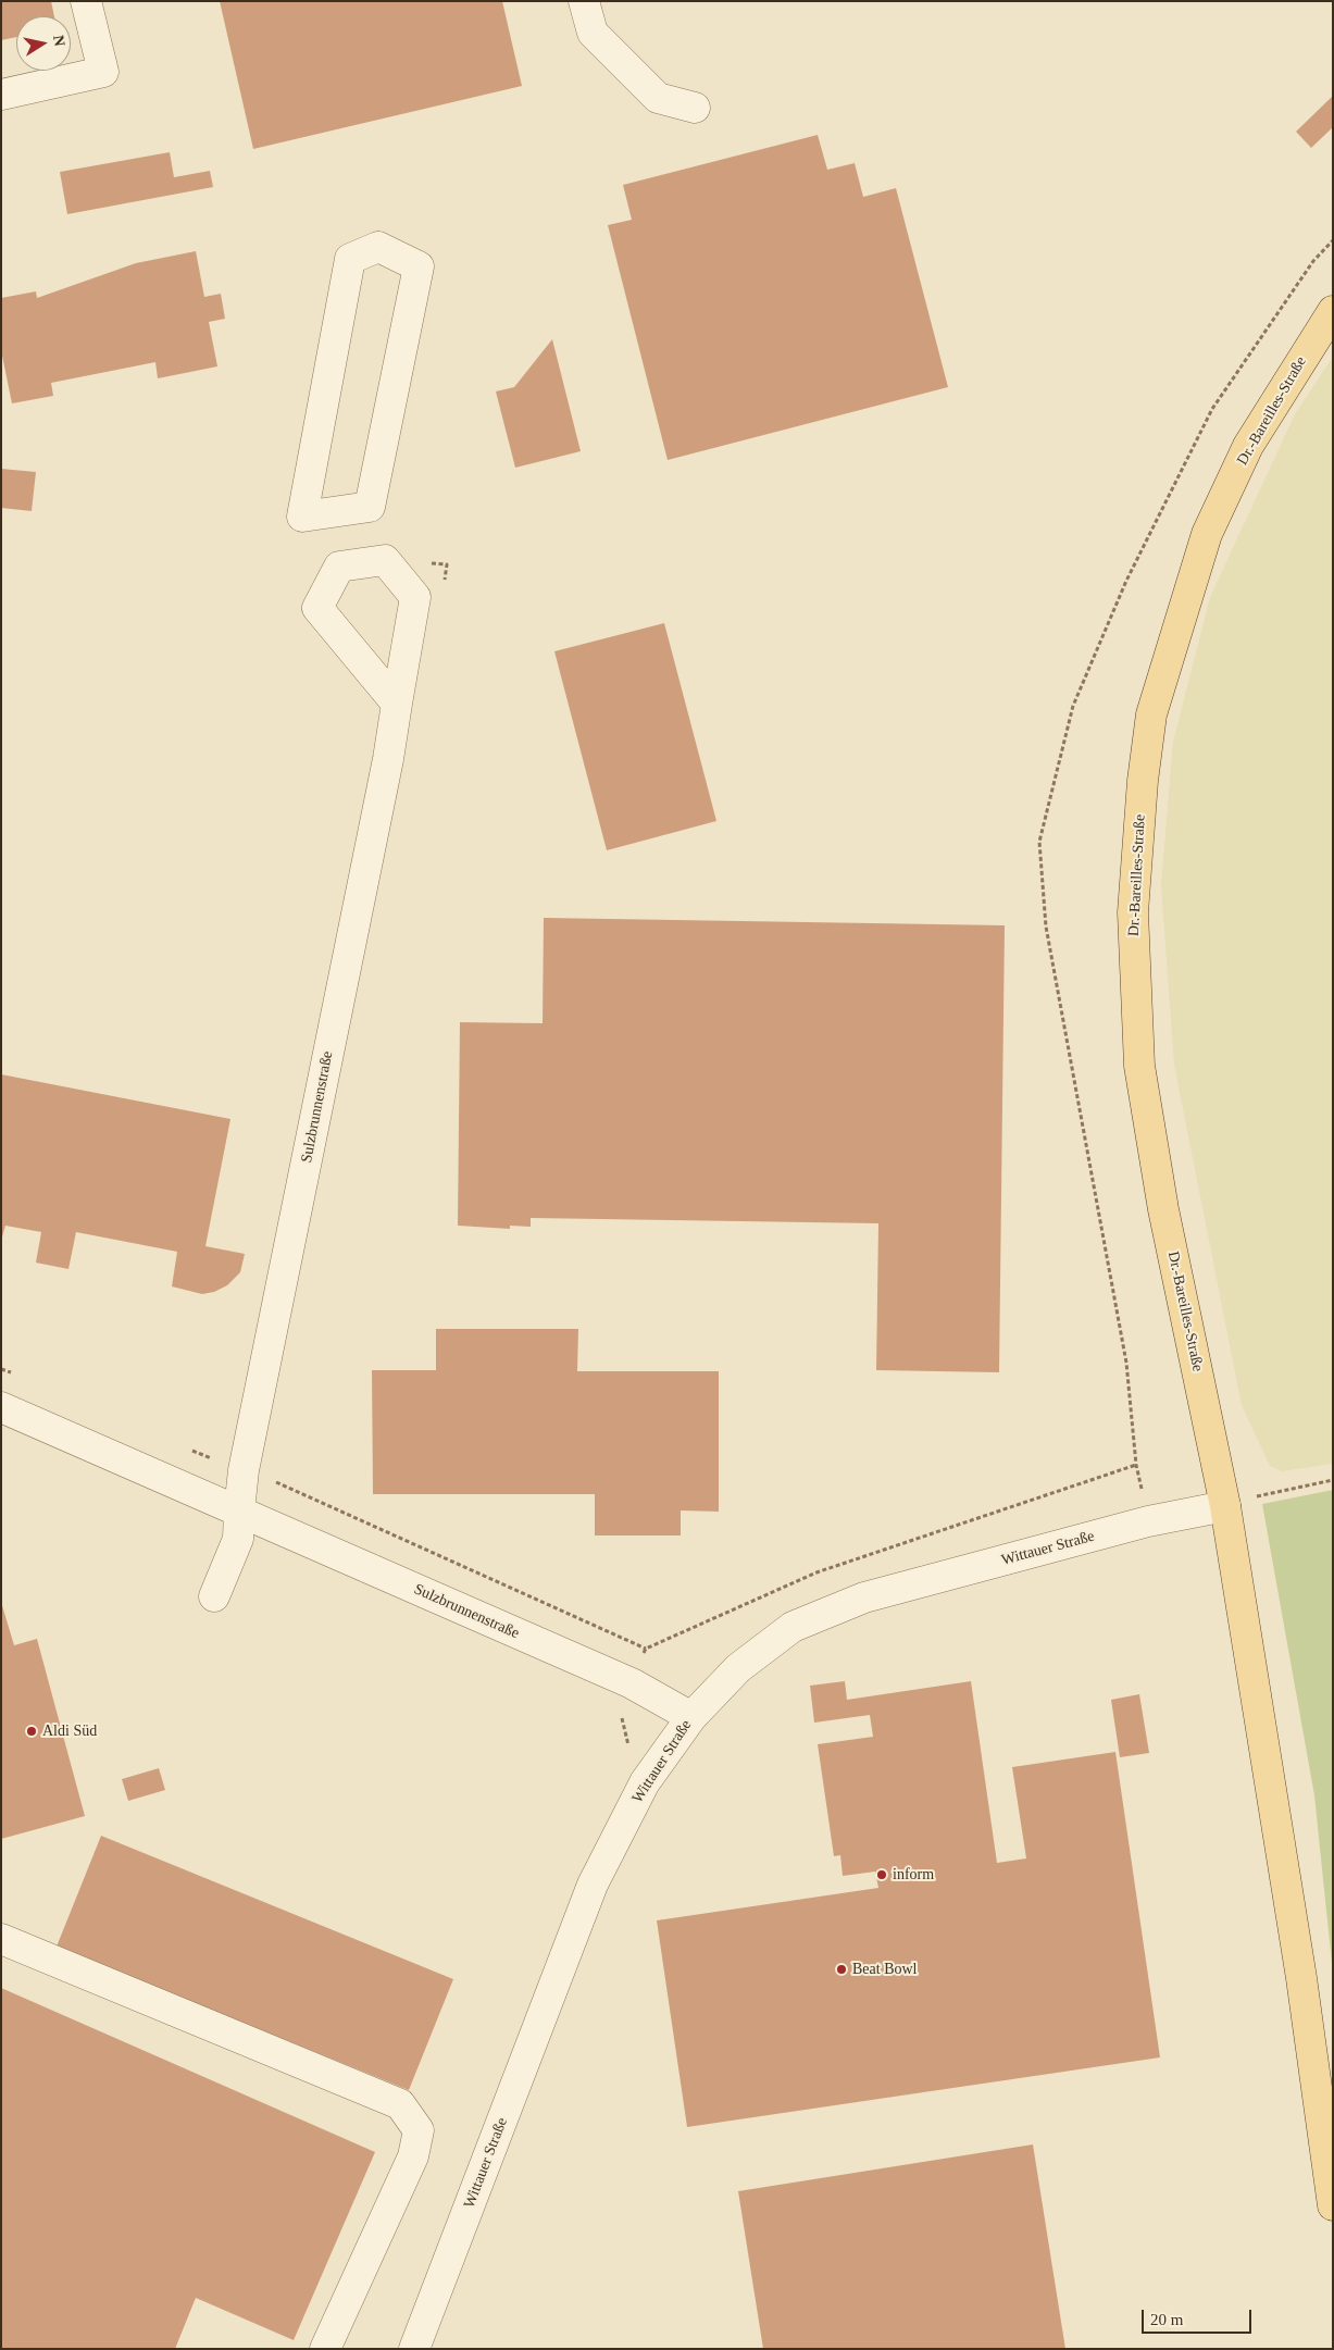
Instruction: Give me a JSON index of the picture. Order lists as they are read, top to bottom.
{
  "streets": {
    "main road": ["Dr.-Bareilles-Straße"],
    "street": ["Sulzbrunnenstraße", "Wittauer Straße"]
  },
  "crossings": [
    ["Dr.-Bareilles-Straße", "Wittauer Straße"],
    ["Sulzbrunnenstraße", "Wittauer Straße"]
  ],
  "places": ["Aldi Süd", "inform", "Beat Bowl"],
  "scale_bar": "20 m",
  "north": "right"
}
